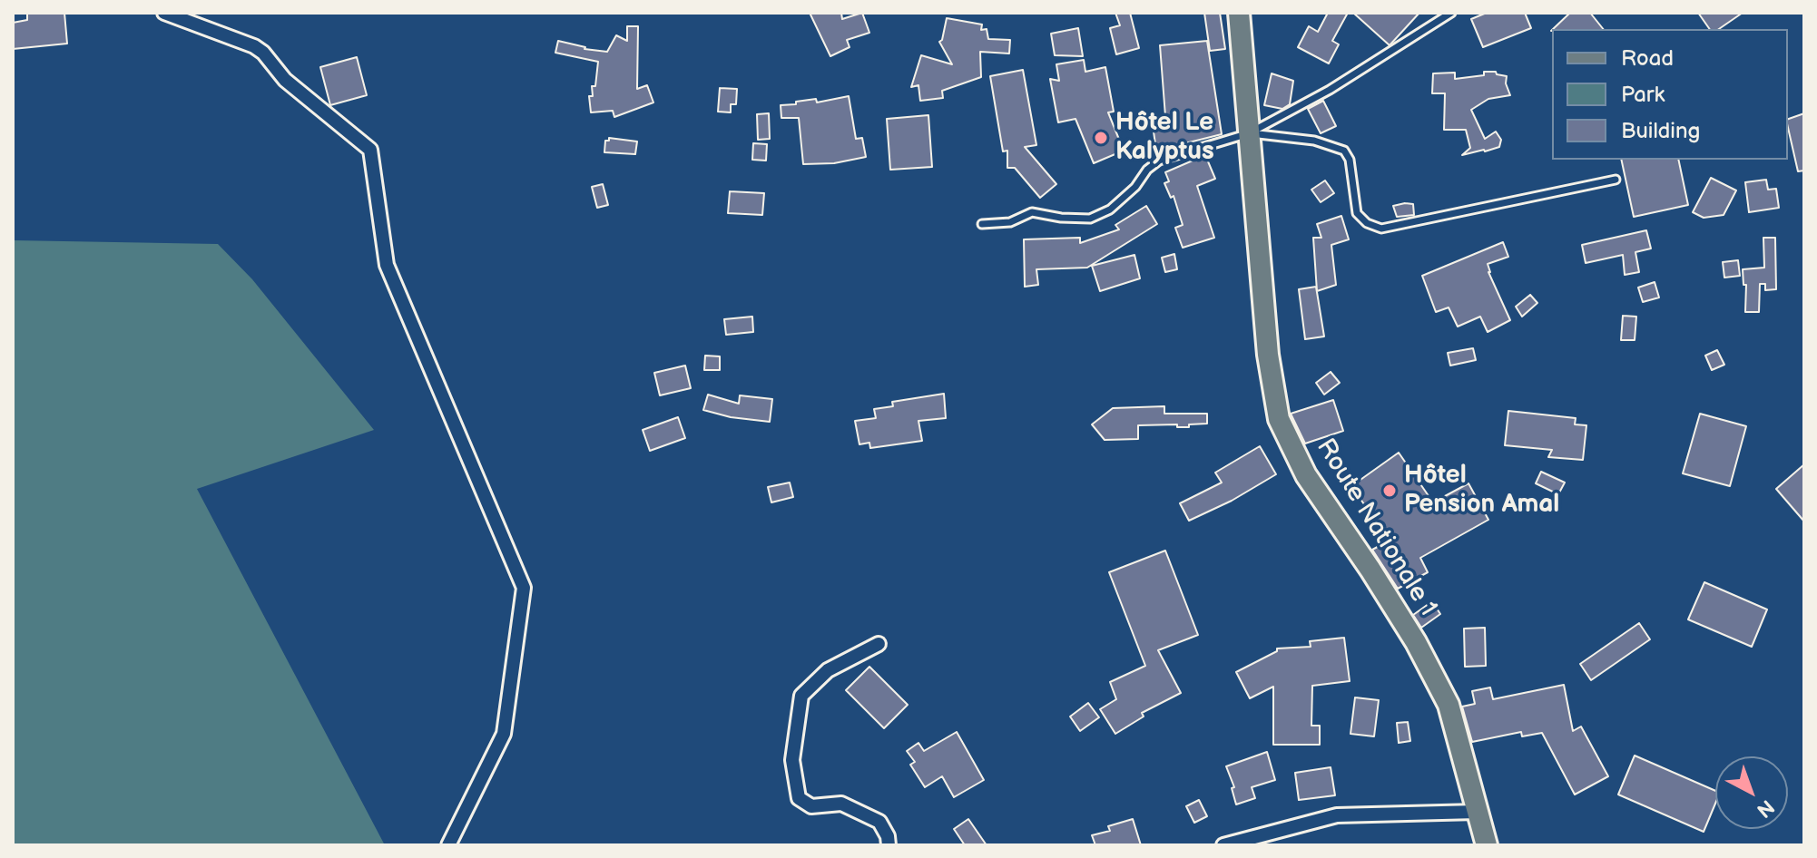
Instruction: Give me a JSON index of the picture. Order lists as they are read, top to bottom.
{
  "streets": {
    "main road": ["Route Nationale 1"]
  },
  "places": ["Hôtel Le Kalyptus", "Hôtel Pension Amal"],
  "legend": ["Road", "Park", "Building"],
  "north": "bottom right"
}
